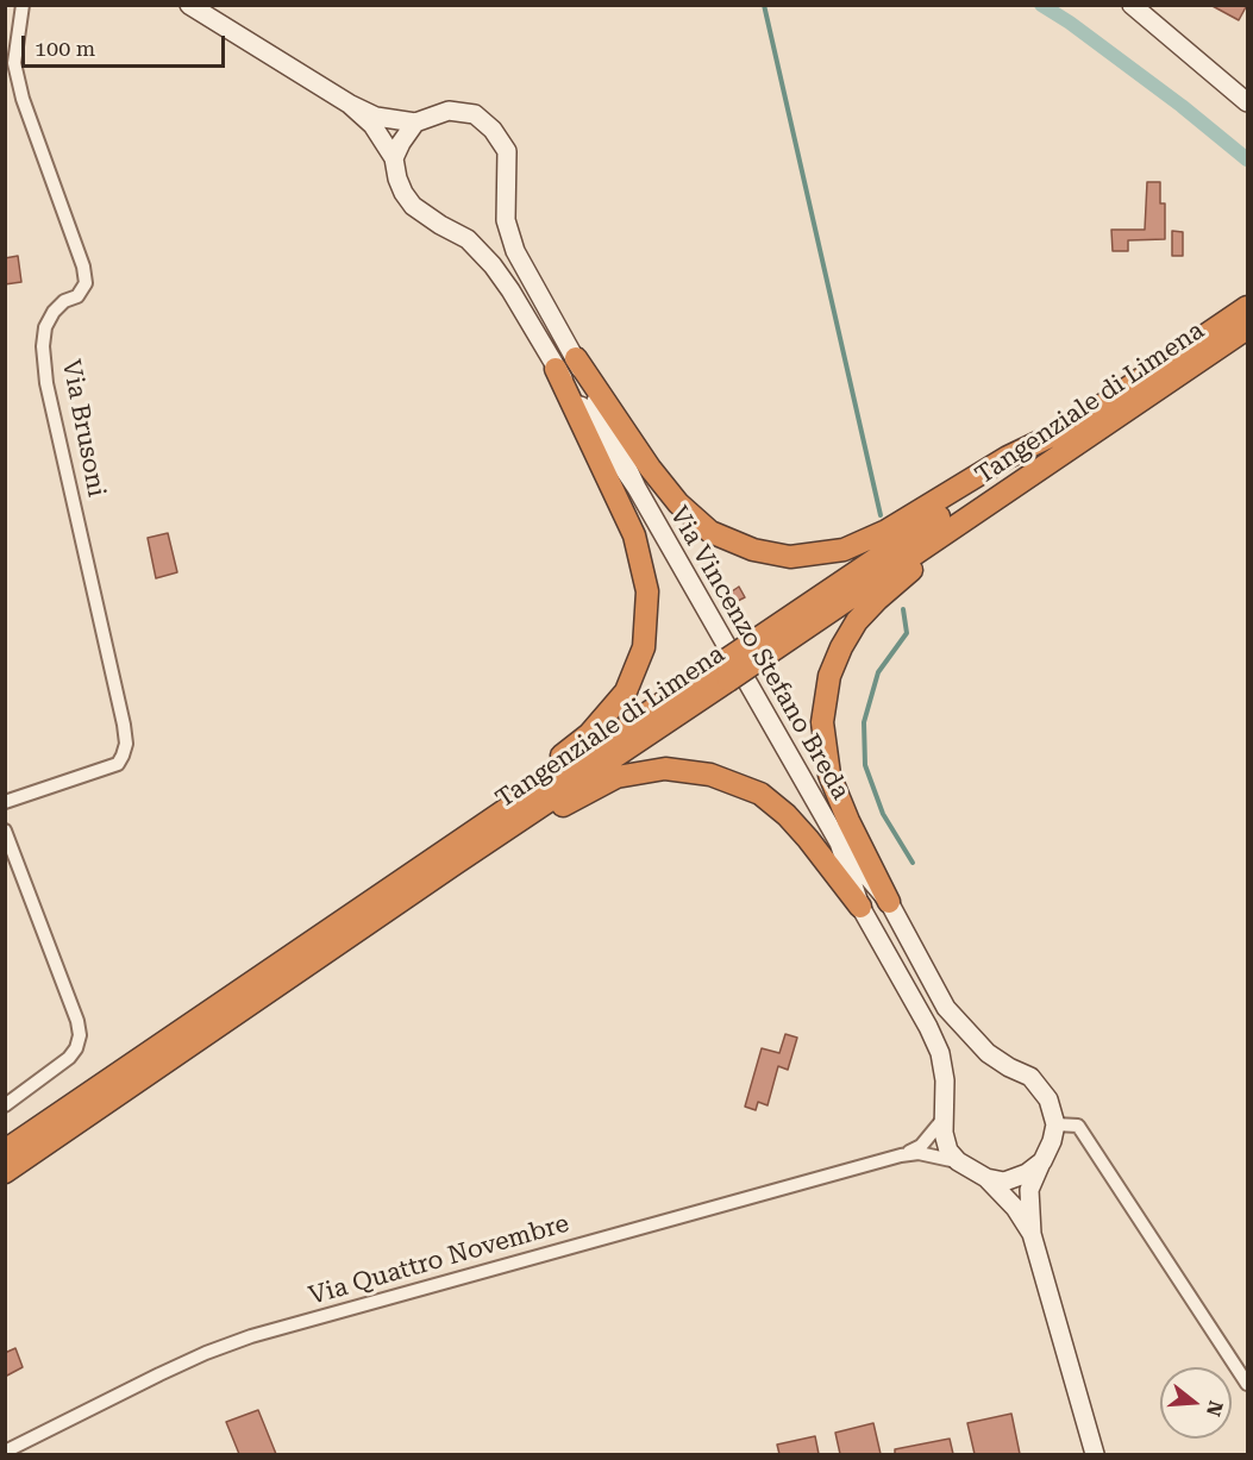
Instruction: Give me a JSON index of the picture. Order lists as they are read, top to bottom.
{
  "streets": {
    "highway": ["Tangenziale di Limena"],
    "street": ["Via Brusoni", "Via Vincenzo Stefano Breda", "Via Quattro Novembre"]
  },
  "crossings": [
    ["Via Vincenzo Stefano Breda", "Via Quattro Novembre"]
  ],
  "scale_bar": "100 m",
  "north": "right"
}
